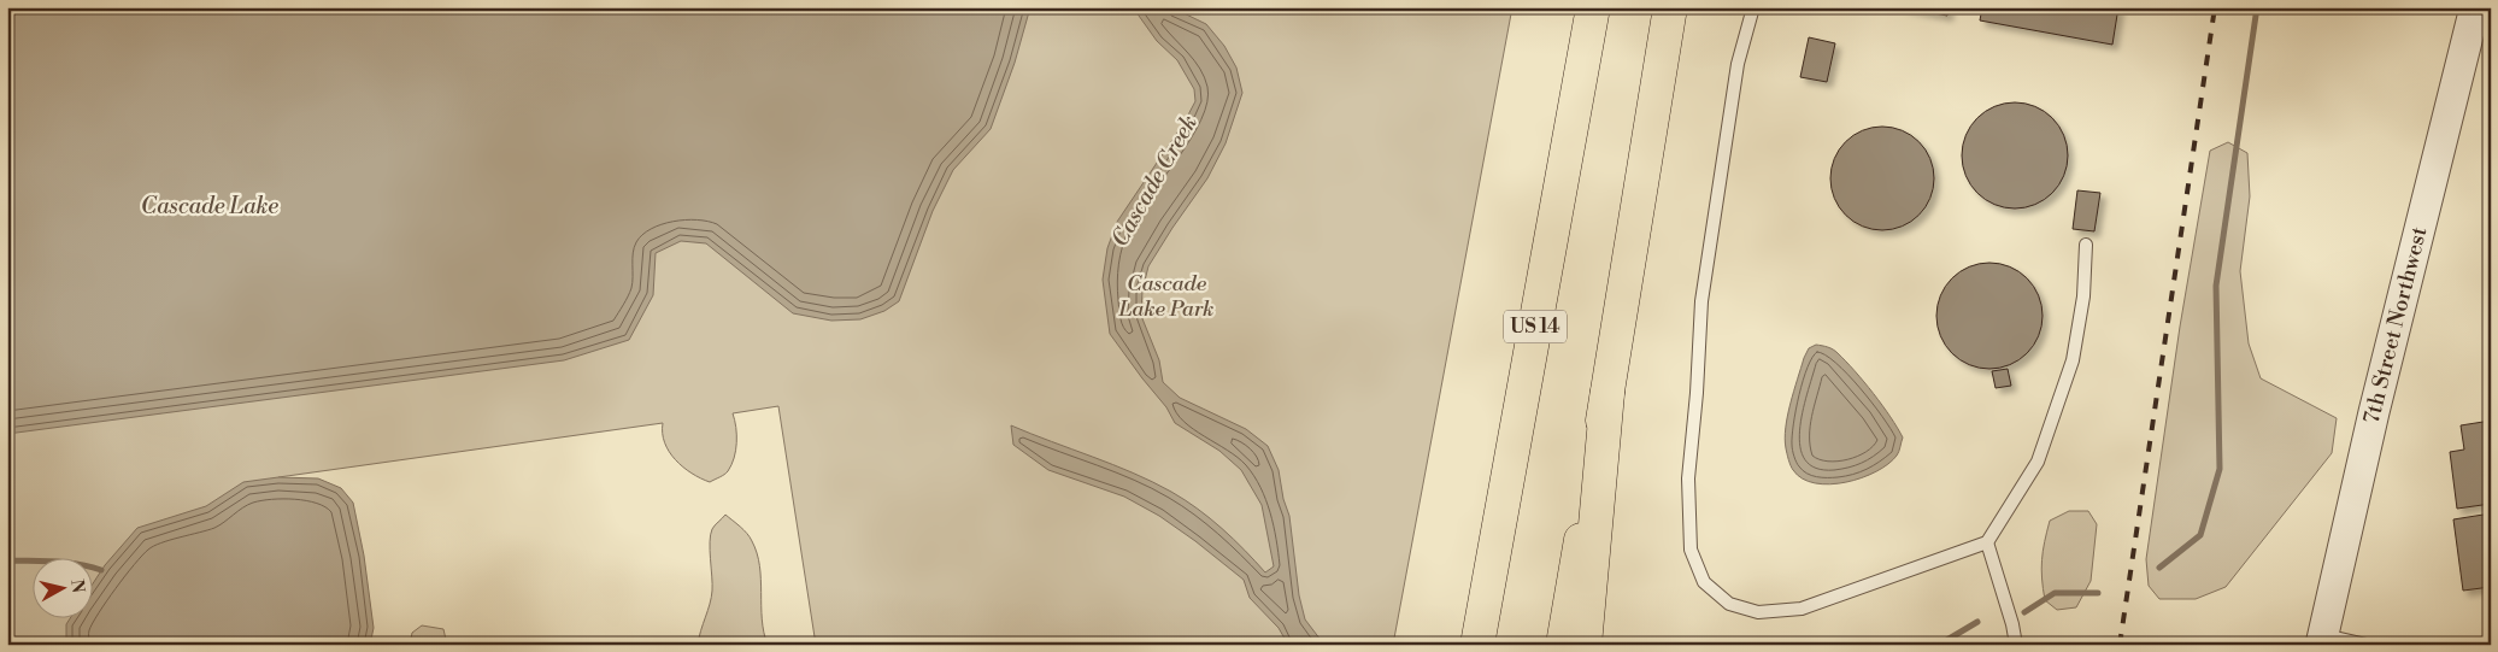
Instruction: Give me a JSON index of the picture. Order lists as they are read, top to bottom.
{
  "streets": {
    "highway": ["US 14"],
    "street": ["7th Street Northwest"]
  },
  "water": ["Cascade Creek", "Cascade Lake"],
  "parks": ["Cascade Lake Park"],
  "north": "right"
}
